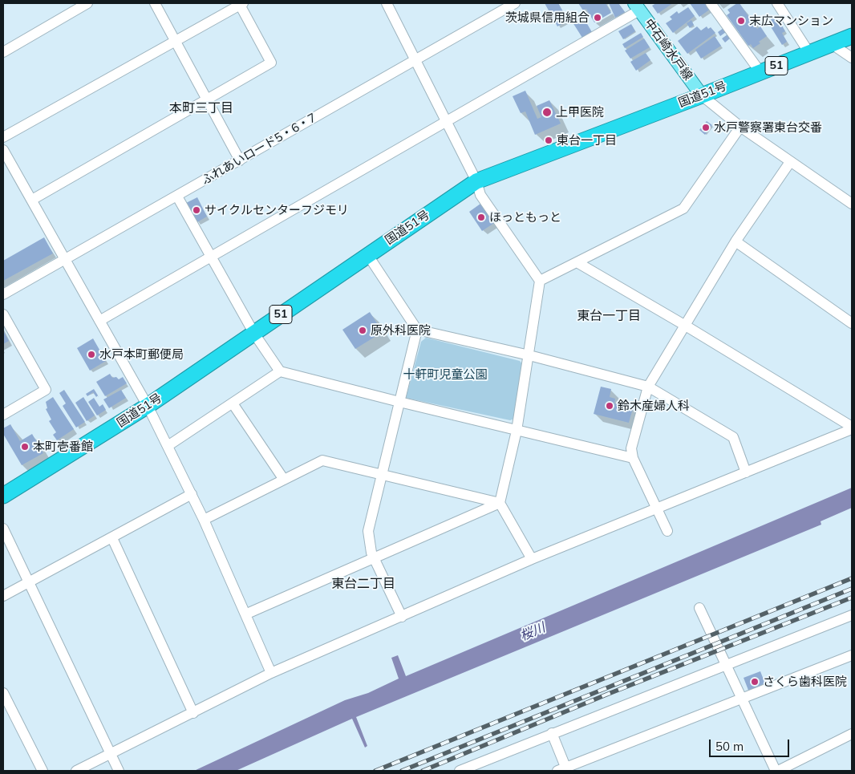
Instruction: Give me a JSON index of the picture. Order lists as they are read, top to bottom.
{
  "streets": {
    "highway": ["51", "国道51号"],
    "main road": ["中石崎水戸線"],
    "street": ["ふれあいロード5・6・7"]
  },
  "crossings": [
    ["中石崎水戸線", "国道51号"]
  ],
  "districts": ["本町三丁目", "東台一丁目", "東台二丁目"],
  "water": ["桜川"],
  "parks": ["十軒町児童公園"],
  "places": [
    "茨城県信用組合",
    "末広マンション",
    "上甲医院",
    "水戸警察署東台交番",
    "東台一丁目",
    "サイクルセンターフジモリ",
    "ほっともっと",
    "原外科医院",
    "水戸本町郵便局",
    "鈴木産婦人科",
    "本町壱番館",
    "さくら歯科医院"
  ],
  "scale_bar": "50 m"
}
